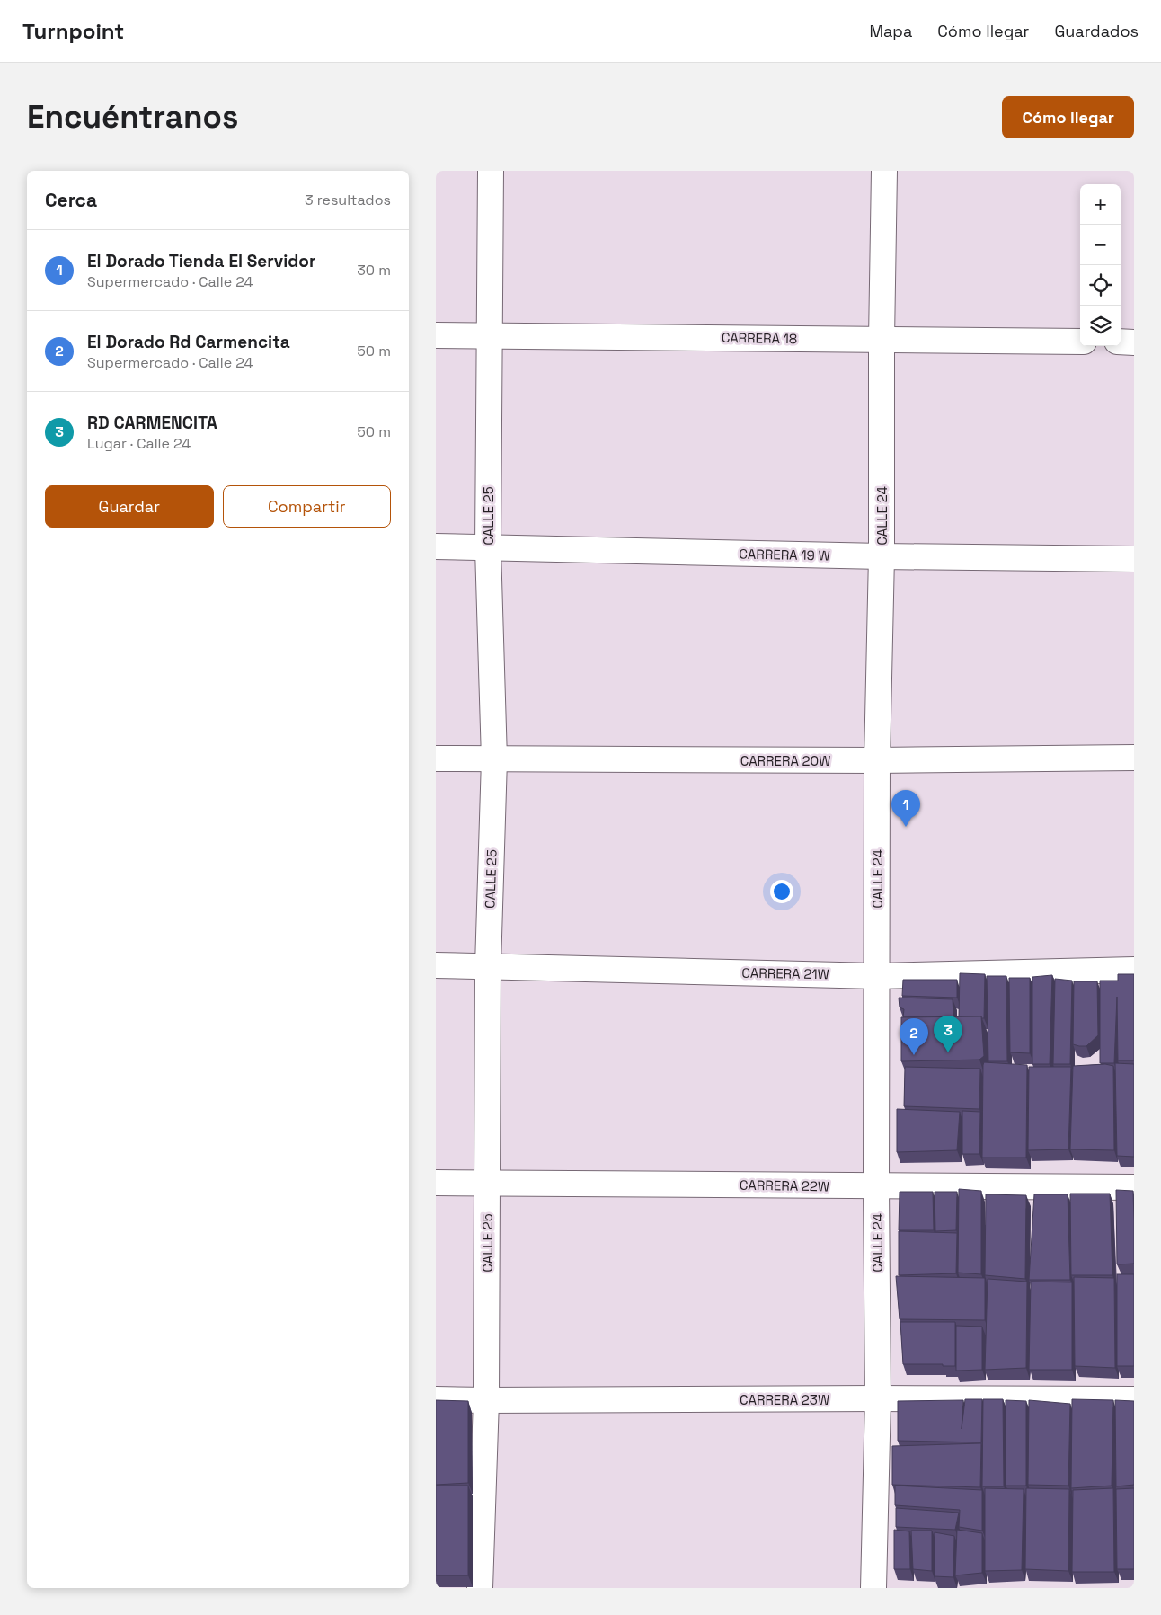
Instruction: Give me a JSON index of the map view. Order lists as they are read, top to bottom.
{
  "streets": {
    "street": [
      "CARRERA 18",
      "CALLE 25",
      "CALLE 24",
      "CARRERA 19 W",
      "CARRERA 20W",
      "CARRERA 21W",
      "CARRERA 22W",
      "CARRERA 23W"
    ]
  },
  "crossings": [
    ["CARRERA 18", "CALLE 25"],
    ["CARRERA 18", "CALLE 24"],
    ["CALLE 25", "CARRERA 19 W"],
    ["CALLE 25", "CARRERA 20W"],
    ["CALLE 25", "CARRERA 21W"],
    ["CALLE 25", "CARRERA 22W"],
    ["CALLE 25", "CARRERA 23W"],
    ["CALLE 24", "CARRERA 19 W"],
    ["CALLE 24", "CARRERA 20W"],
    ["CALLE 24", "CARRERA 21W"],
    ["CALLE 24", "CARRERA 22W"],
    ["CALLE 24", "CARRERA 23W"]
  ],
  "page": {
    "header": "Turnpoint",
    "nav": ["Mapa", "Cómo llegar", "Guardados"],
    "buttons": [
      "Cómo llegar",
      ["Guardar", "Compartir"]
    ],
    "title": "Encuéntranos",
    "heading": ["Cerca", "3 resultados"],
    "map_buttons": ["+", "−"],
    "list": [
      {
        "mark": "1",
        "name": "El Dorado Tienda El Servidor",
        "note": "Supermercado · Calle 24",
        "value": "30 m"
      },
      {
        "mark": "2",
        "name": "El Dorado Rd Carmencita",
        "note": "Supermercado · Calle 24",
        "value": "50 m"
      },
      {
        "mark": "3",
        "name": "RD CARMENCITA",
        "note": "Lugar · Calle 24",
        "value": "50 m"
      }
    ],
    "pins": ["1", "3", "2"]
  }
}
